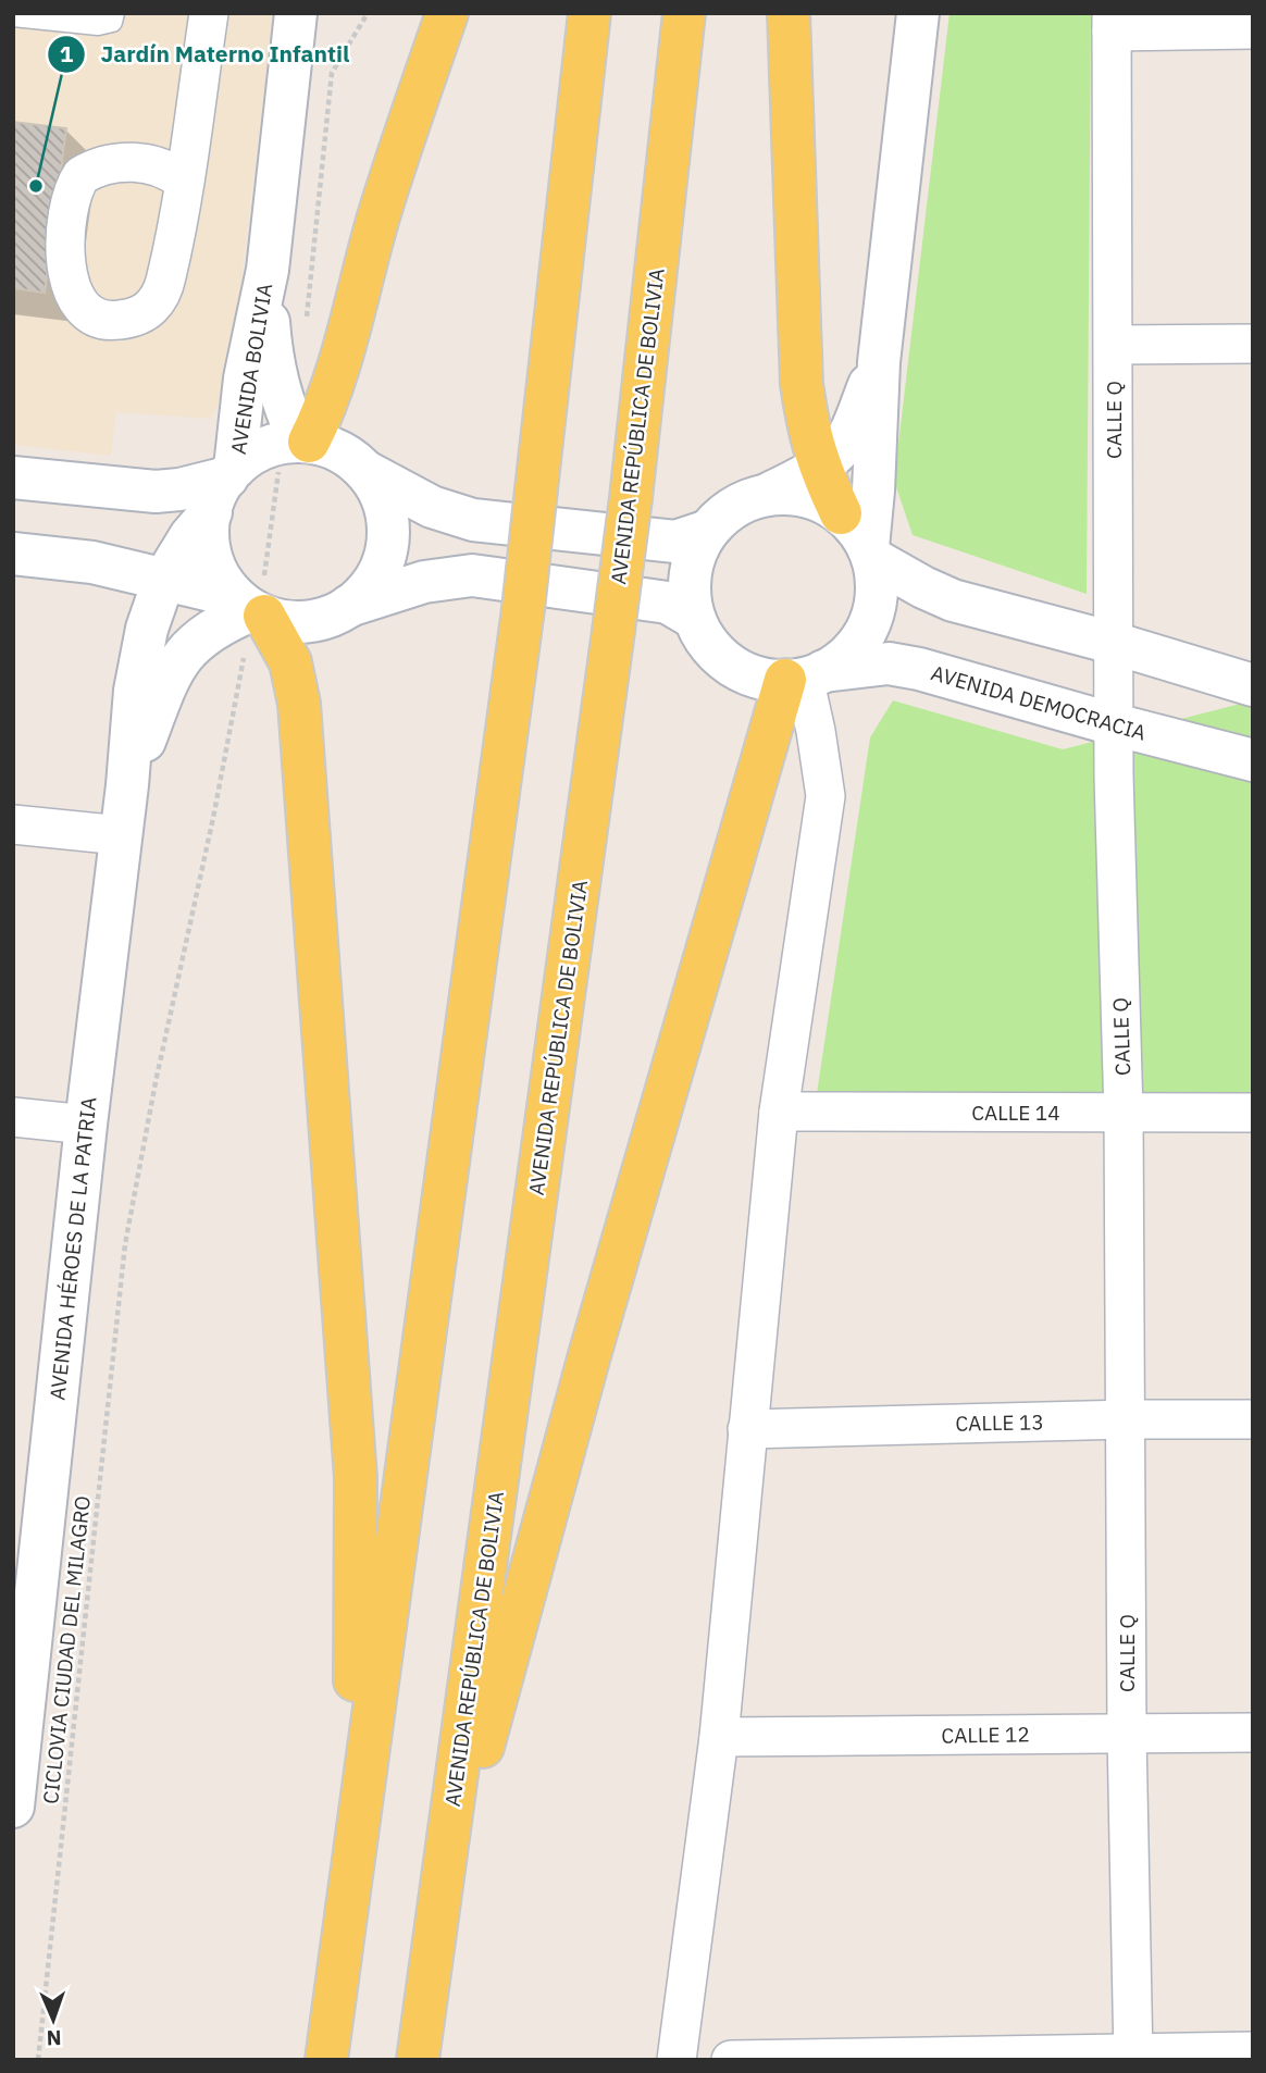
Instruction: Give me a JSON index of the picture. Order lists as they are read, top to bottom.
{
  "streets": {
    "main road": [
      "AVENIDA BOLIVIA",
      "AVENIDA REPÚBLICA DE BOLIVIA",
      "AVENIDA DEMOCRACIA",
      "AVENIDA HÉROES DE LA PATRIA"
    ],
    "street": [
      "CALLE Q",
      "CALLE 14",
      "CALLE 13",
      "CALLE 12"
    ],
    "path": ["CICLOVIA CIUDAD DEL MILAGRO"]
  },
  "crossings": [
    ["AVENIDA BOLIVIA", "AVENIDA HÉROES DE LA PATRIA"],
    ["CALLE Q", "AVENIDA DEMOCRACIA"],
    ["CALLE Q", "CALLE 14"],
    ["CALLE Q", "CALLE 13"],
    ["CALLE Q", "CALLE 12"]
  ],
  "places": ["Jardín Materno Infantil"],
  "north": "bottom"
}
